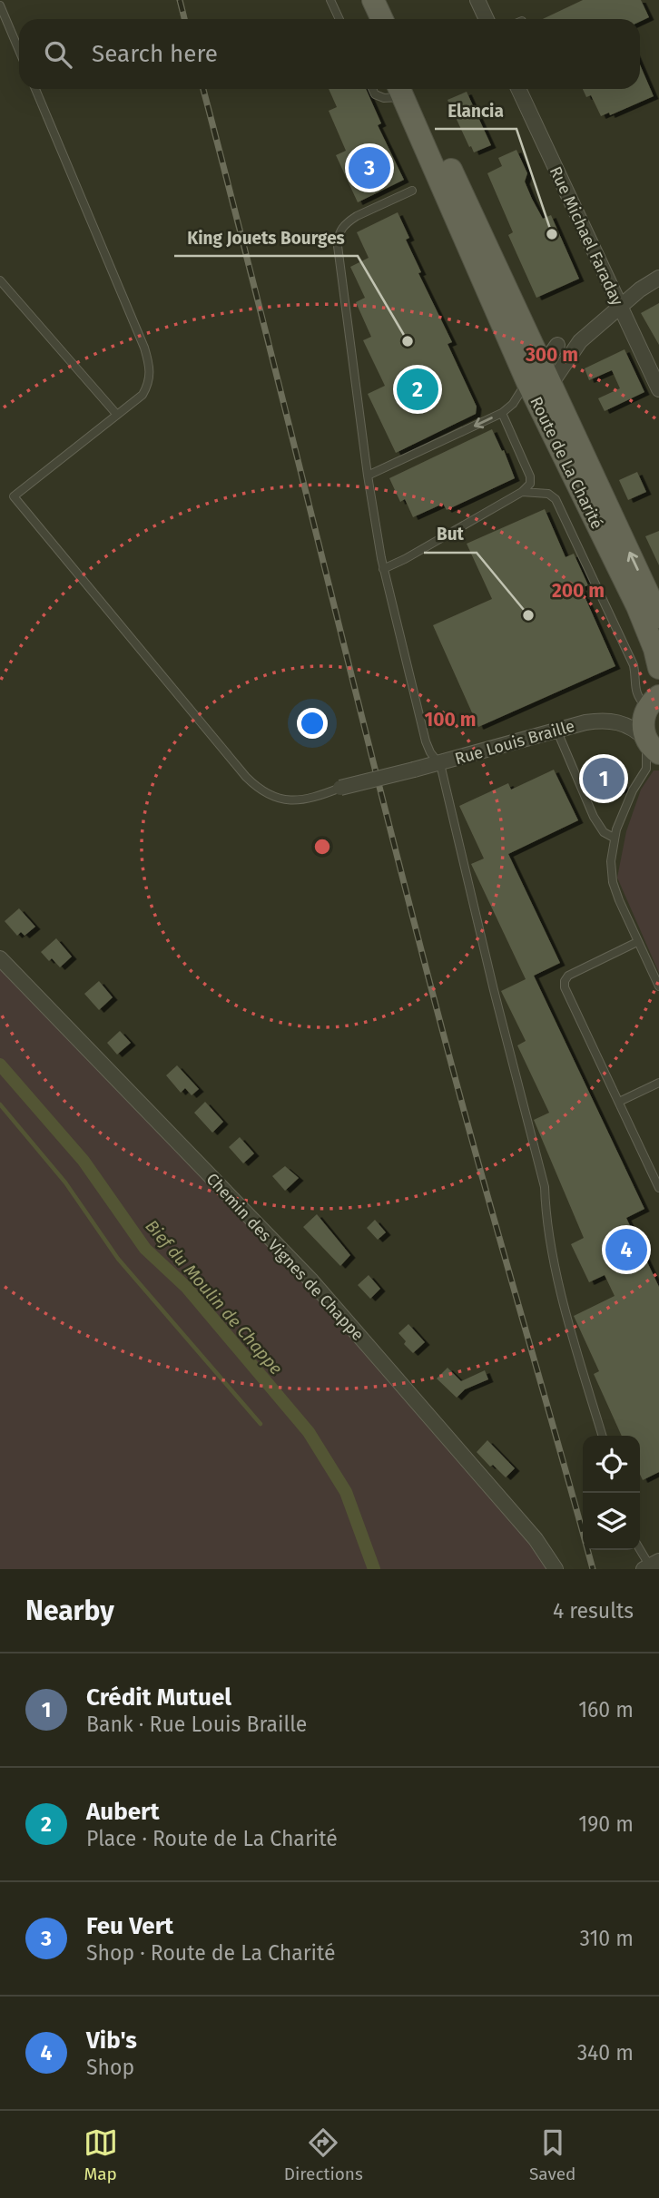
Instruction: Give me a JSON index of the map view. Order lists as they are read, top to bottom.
{
  "streets": {
    "main road": ["Route de La Charité"],
    "street": ["Rue Michael Faraday", "Rue Louis Braille", "Chemin des Vignes de Chappe"]
  },
  "water": ["Bief du Moulin de Chappe"],
  "places": ["Elancia", "King Jouets Bourges", "But"],
  "page": {
    "search": "Search here",
    "pins": [
      "3",
      "2",
      "1",
      "4"
    ],
    "heading": ["Nearby", "4 results"],
    "list": [
      {
        "mark": "1",
        "name": "Crédit Mutuel",
        "note": "Bank · Rue Louis Braille",
        "value": "160 m"
      },
      {
        "mark": "2",
        "name": "Aubert",
        "note": "Place · Route de La Charité",
        "value": "190 m"
      },
      {
        "mark": "3",
        "name": "Feu Vert",
        "note": "Shop · Route de La Charité",
        "value": "310 m"
      },
      {
        "mark": "4",
        "name": "Vib's",
        "note": "Shop",
        "value": "340 m"
      }
    ],
    "nav": ["Map", "Directions", "Saved"]
  },
  "rings": ["300 m", "200 m", "100 m"]
}
